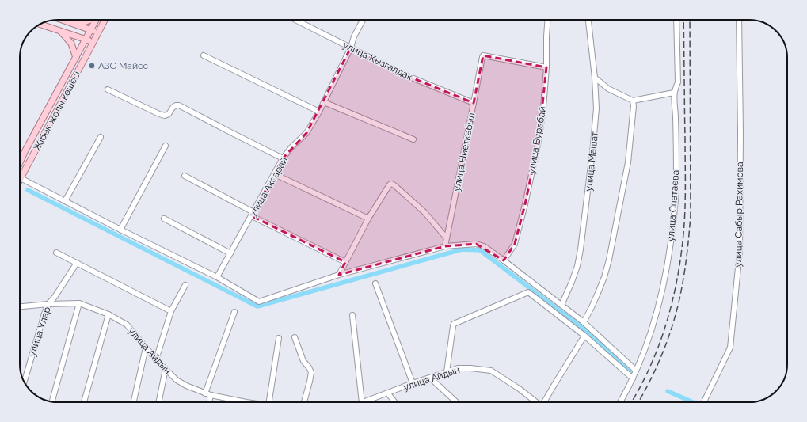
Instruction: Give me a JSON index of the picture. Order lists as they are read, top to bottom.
{
  "streets": {
    "main road": ["Жібек жолы көшесі"],
    "street": [
      "улица Кызгалдак",
      "улица Бурабай",
      "улица Ниеткабыл",
      "улица Машат",
      "улица Аксарай",
      "улица Спатаева",
      "улица Сабыр Рахимова",
      "улица Улар",
      "улица Айдын"
    ]
  },
  "crossings": [
    ["улица Кызгалдак", "улица Ниеткабыл"],
    ["улица Кызгалдак", "улица Аксарай"],
    ["улица Бурабай", "улица Ниеткабыл"],
    ["улица Улар", "улица Айдын"]
  ],
  "places": ["АЗС Майсс"]
}
